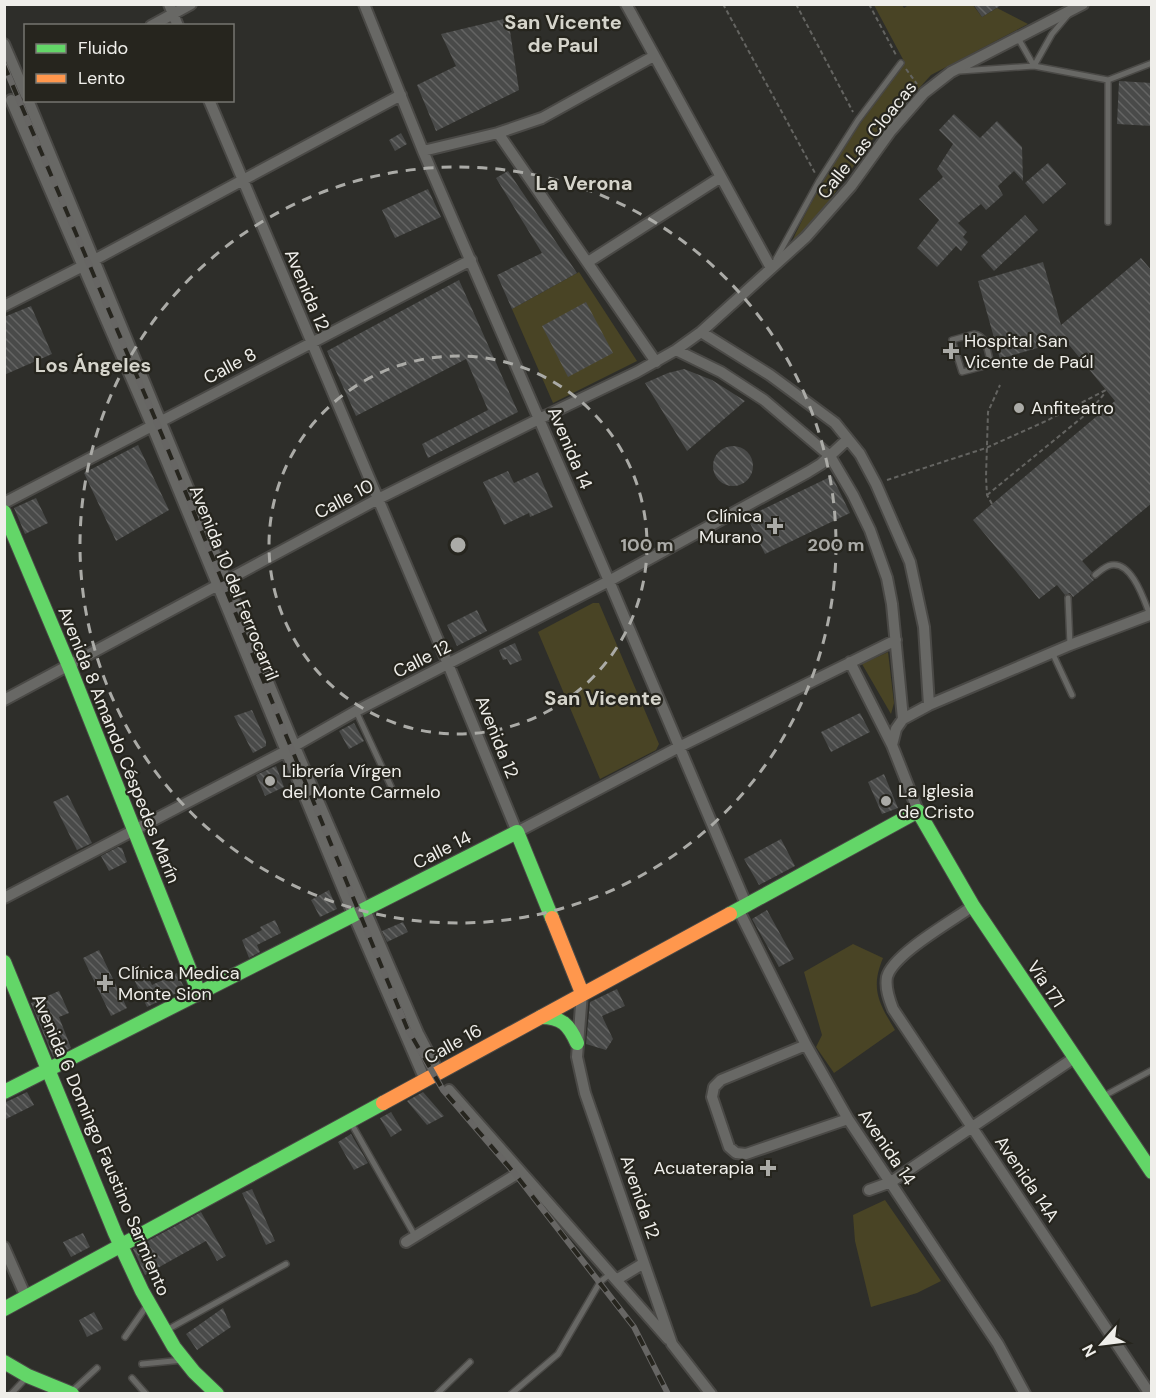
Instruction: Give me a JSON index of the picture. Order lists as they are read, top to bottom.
{
  "streets": {
    "main road": [
      "Avenida 12",
      "Avenida 8 Amando Céspedes Marín",
      "Calle 14",
      "Vía 171",
      "Calle 16",
      "Avenida 6 Domingo Faustino Sarmiento"
    ],
    "street": [
      "Calle Las Cloacas",
      "Calle 8",
      "Avenida 14",
      "Calle 10",
      "Avenida 10 del Ferrocarril",
      "Calle 12",
      "Avenida 14A"
    ]
  },
  "crossings": [
    ["Calle Las Cloacas", "Calle 10"],
    ["Avenida 12", "Calle 8"],
    ["Avenida 12", "Calle 10"],
    ["Avenida 12", "Calle 12"],
    ["Avenida 12", "Calle 14"],
    ["Avenida 12", "Calle 16"],
    ["Calle 8", "Avenida 14"],
    ["Calle 8", "Avenida 10 del Ferrocarril"],
    ["Avenida 14", "Calle 10"],
    ["Avenida 14", "Calle 12"],
    ["Avenida 14", "Calle 14"],
    ["Avenida 14", "Calle 16"],
    ["Calle 10", "Avenida 10 del Ferrocarril"],
    ["Calle 10", "Avenida 8 Amando Céspedes Marín"],
    ["Avenida 10 del Ferrocarril", "Calle 12"],
    ["Avenida 10 del Ferrocarril", "Calle 14"],
    ["Avenida 10 del Ferrocarril", "Calle 16"],
    ["Calle 12", "Avenida 8 Amando Céspedes Marín"],
    ["Avenida 8 Amando Céspedes Marín", "Calle 14"],
    ["Calle 14", "Avenida 6 Domingo Faustino Sarmiento"],
    ["Vía 171", "Calle 16"],
    ["Vía 171", "Avenida 14A"],
    ["Calle 16", "Avenida 6 Domingo Faustino Sarmiento"]
  ],
  "districts": [
    "San Vicente de Paul",
    "La Verona",
    "Los Ángeles",
    "San Vicente"
  ],
  "places": {
    "health": [
      "Hospital San Vicente de Paúl",
      "Clínica Murano",
      "Clínica Medica Monte Sion",
      "Acuaterapia"
    ],
    "other": ["Anfiteatro", "Librería Vírgen del Monte Carmelo", "La Iglesia de Cristo"]
  },
  "legend": ["Fluido", "Lento"],
  "north": "bottom left",
  "rings": ["100 m", "200 m"]
}
